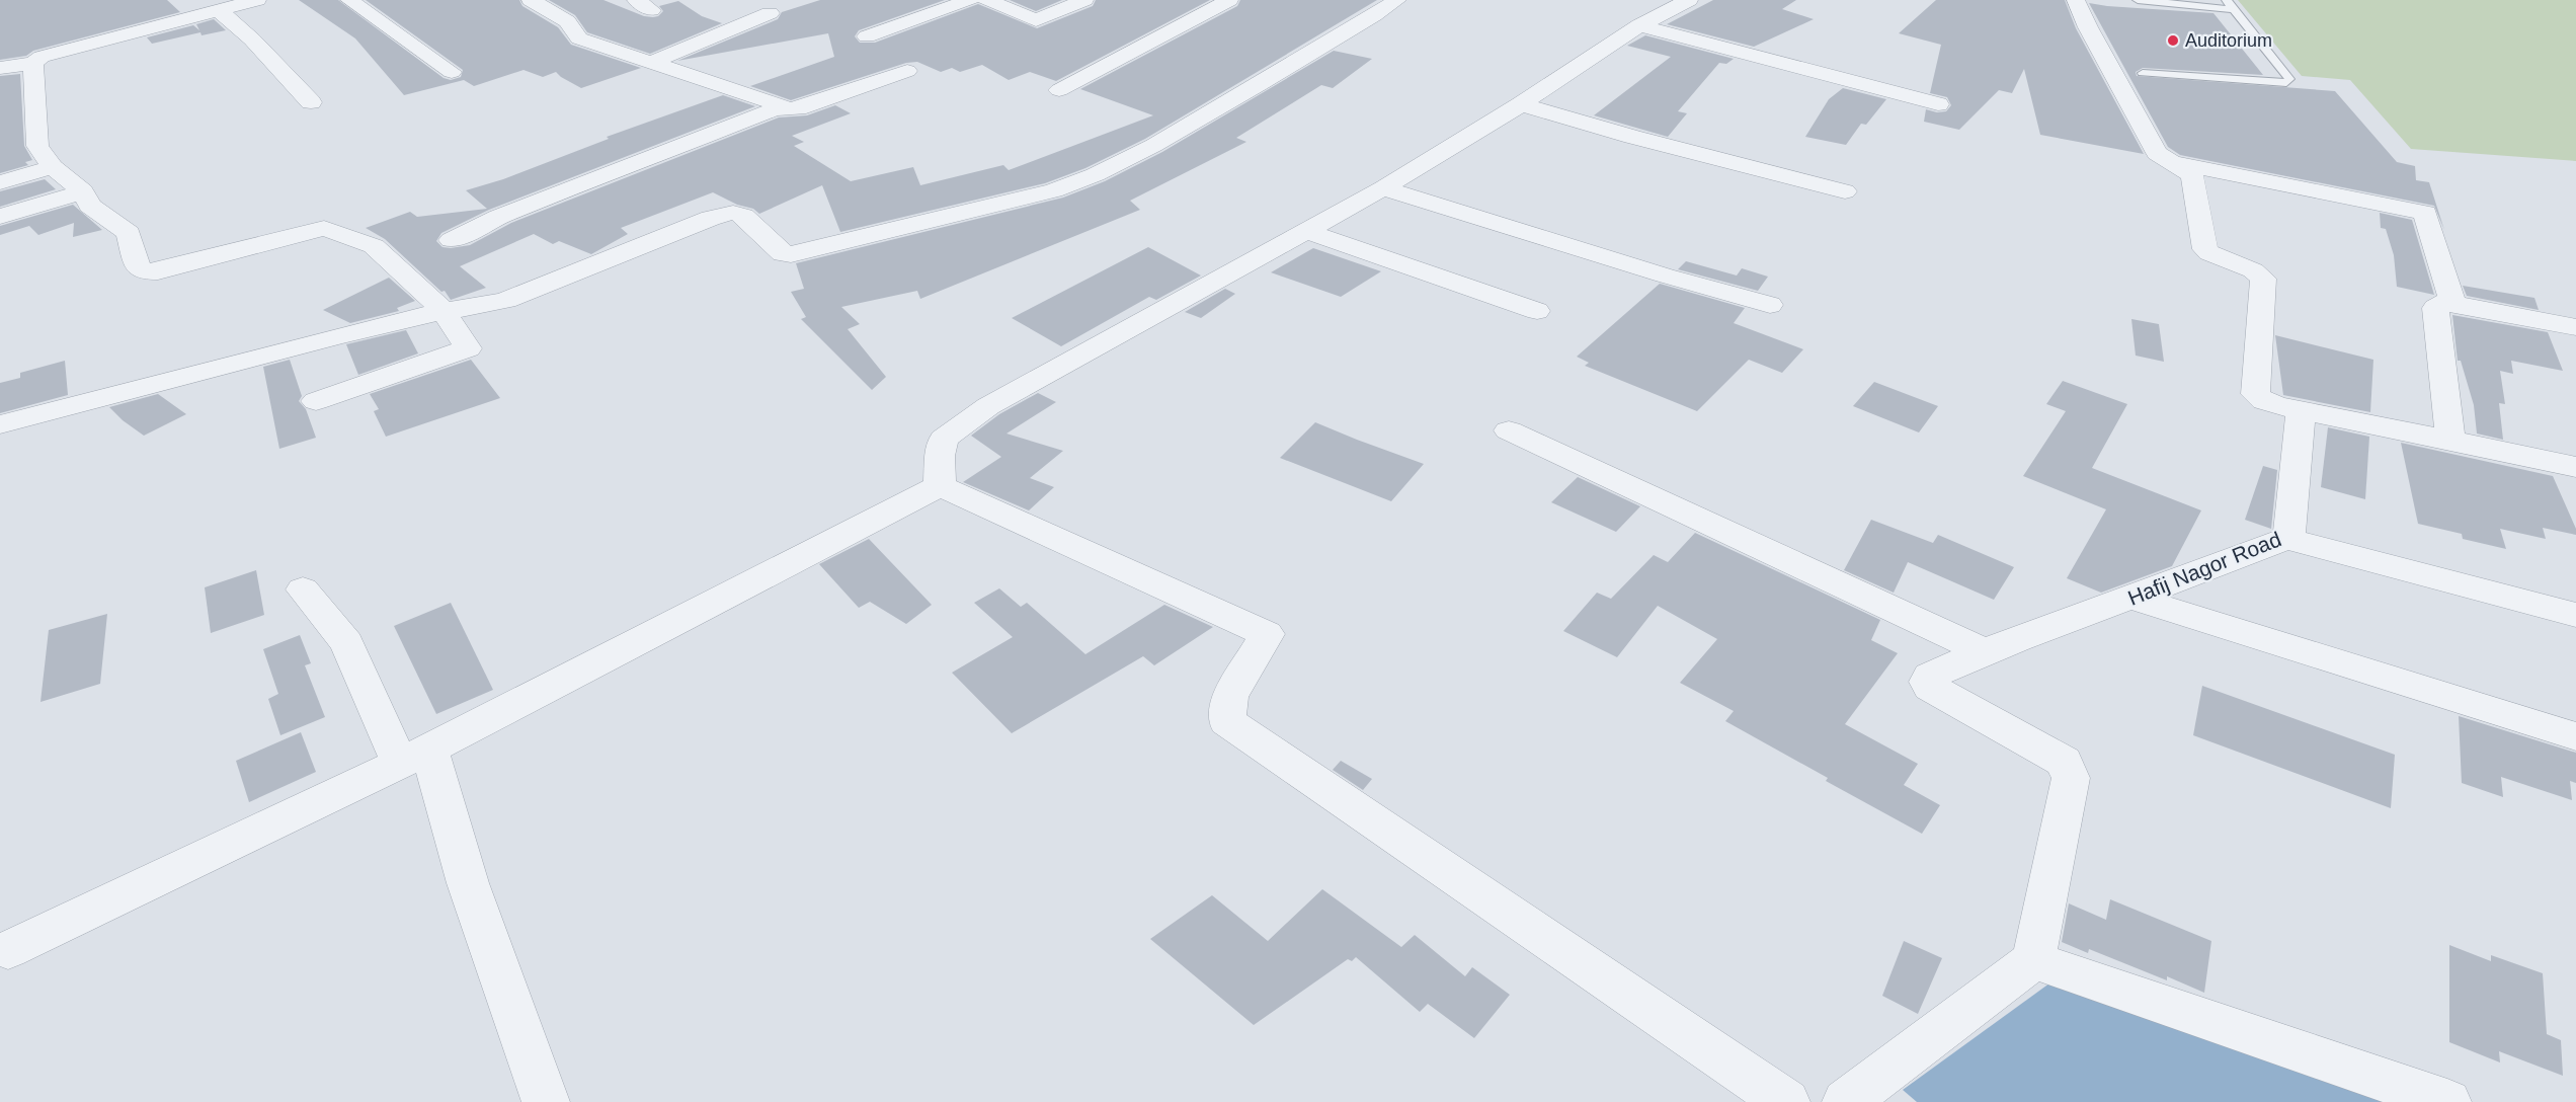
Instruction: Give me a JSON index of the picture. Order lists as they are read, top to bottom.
{
  "streets": {
    "street": ["Hafij Nagor Road"]
  },
  "places": ["Auditorium"]
}
